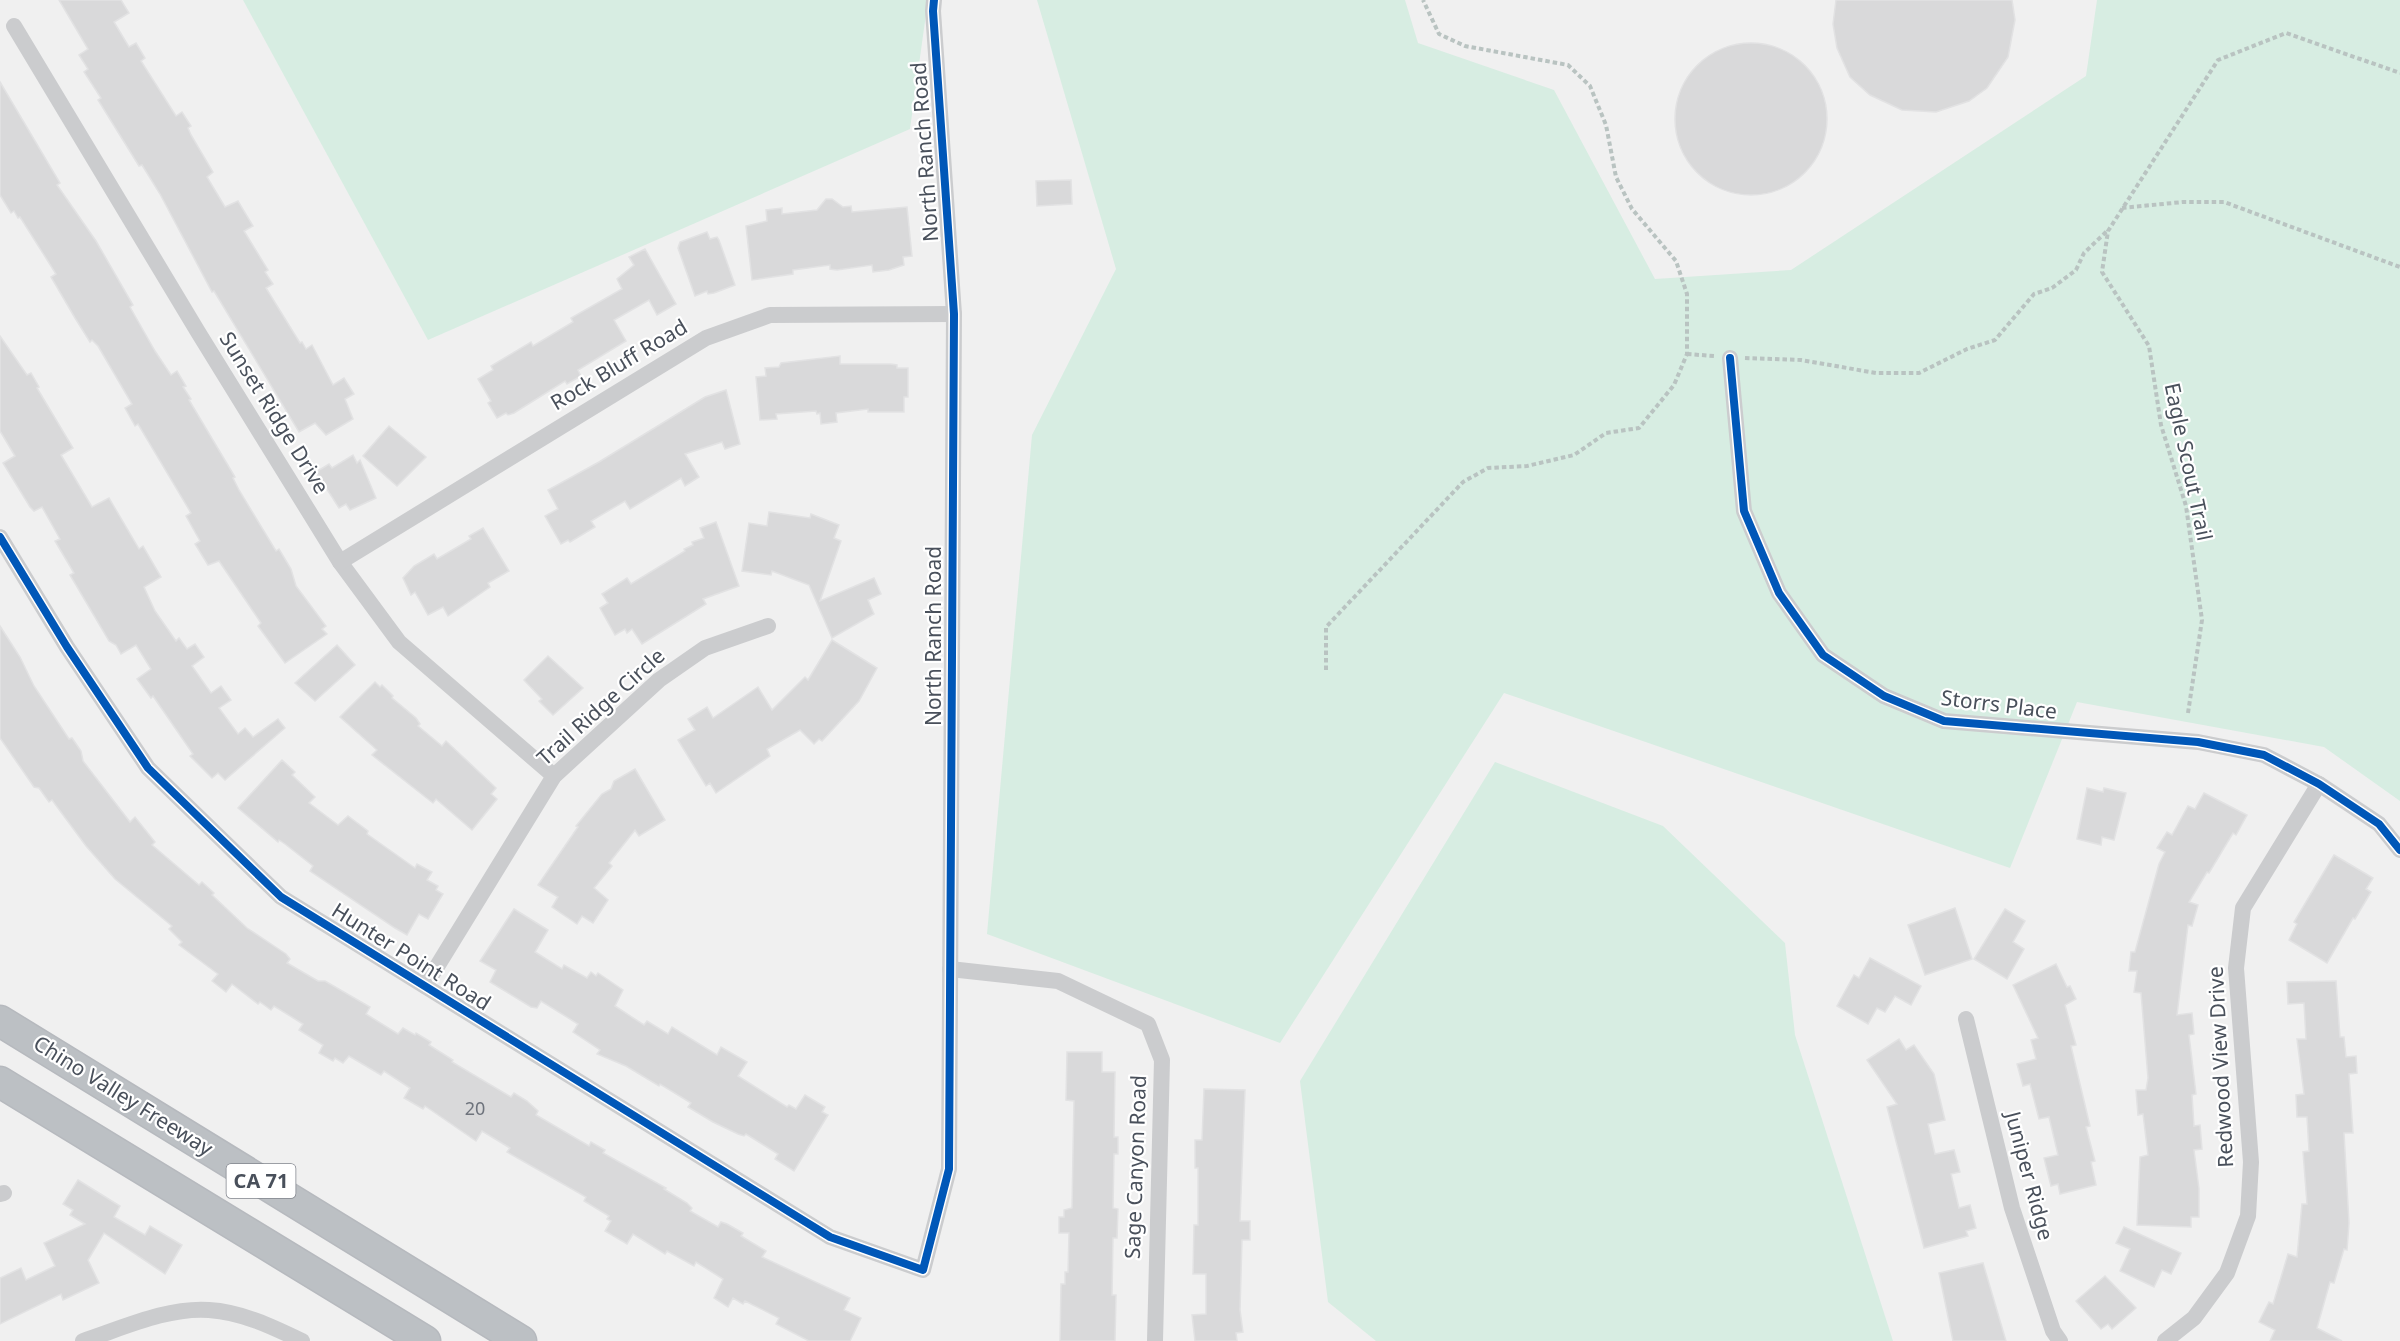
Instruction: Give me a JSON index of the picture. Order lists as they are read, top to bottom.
{
  "streets": {
    "highway": ["Chino Valley Freeway", "CA 71"],
    "street": [
      "North Ranch Road",
      "Rock Bluff Road",
      "Sunset Ridge Drive",
      "Storrs Place",
      "Trail Ridge Circle",
      "Hunter Point Road",
      "Redwood View Drive",
      "Sage Canyon Road",
      "Juniper Ridge"
    ],
    "path": ["Eagle Scout Trail"]
  },
  "crossings": [
    ["North Ranch Road", "Rock Bluff Road"],
    ["North Ranch Road", "Hunter Point Road"],
    ["North Ranch Road", "Sage Canyon Road"],
    ["Rock Bluff Road", "Sunset Ridge Drive"],
    ["Sunset Ridge Drive", "Trail Ridge Circle"],
    ["Eagle Scout Trail", "Storrs Place"],
    ["Storrs Place", "Redwood View Drive"],
    ["Trail Ridge Circle", "Hunter Point Road"]
  ],
  "house_numbers": ["20"]
}
